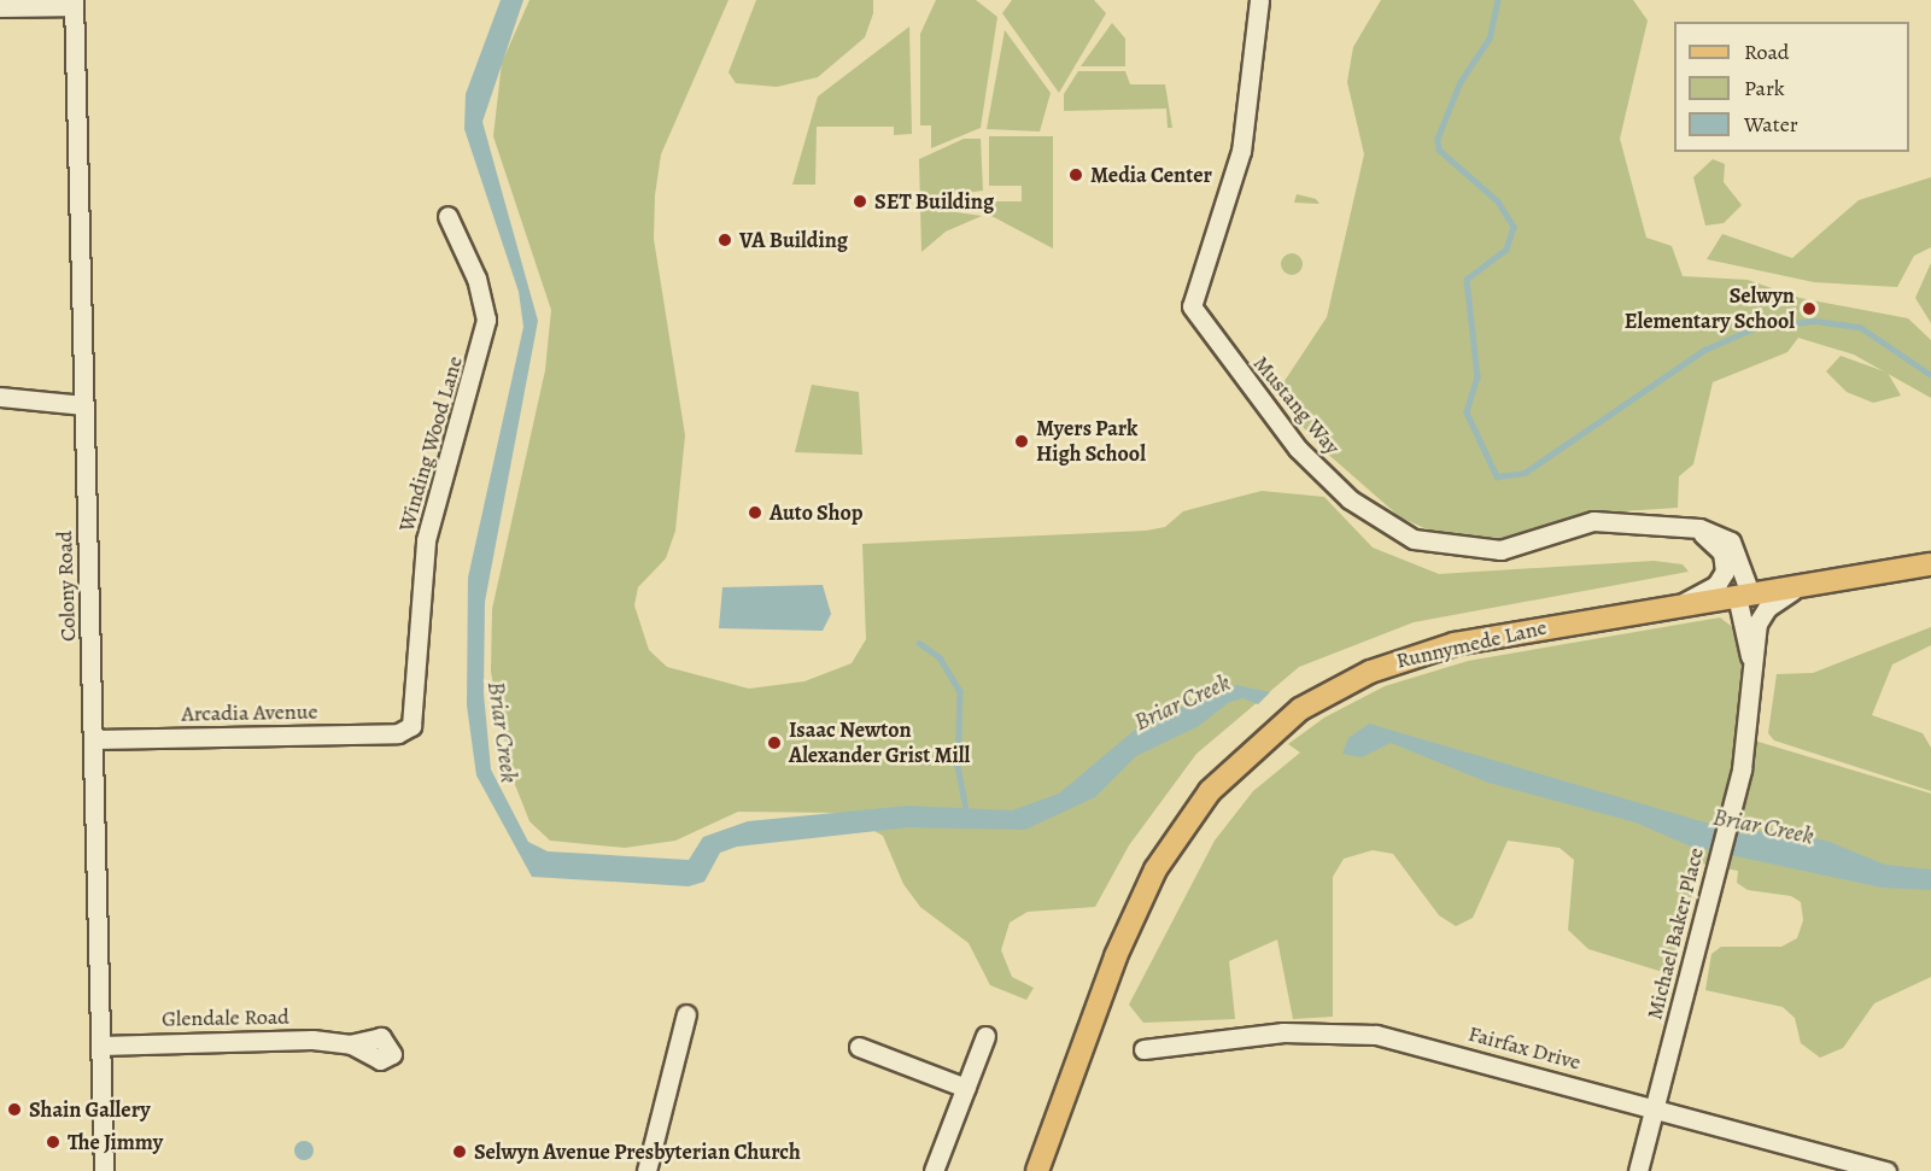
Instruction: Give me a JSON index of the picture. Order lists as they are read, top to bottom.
{
  "streets": {
    "main road": ["Runnymede Lane"],
    "street": [
      "Mustang Way",
      "Winding Wood Lane",
      "Colony Road",
      "Arcadia Avenue",
      "Michael Baker Place",
      "Glendale Road",
      "Fairfax Drive"
    ]
  },
  "crossings": [
    ["Winding Wood Lane", "Arcadia Avenue"],
    ["Colony Road", "Arcadia Avenue"],
    ["Colony Road", "Glendale Road"],
    ["Michael Baker Place", "Fairfax Drive"]
  ],
  "water": ["Briar Creek"],
  "places": [
    "Media Center",
    "SET Building",
    "VA Building",
    "Selwyn Elementary School",
    "Myers Park High School",
    "Auto Shop",
    "Isaac Newton Alexander Grist Mill",
    "Shain Gallery",
    "The Jimmy",
    "Selwyn Avenue Presbyterian Church"
  ],
  "legend": ["Road", "Park", "Water"]
}
